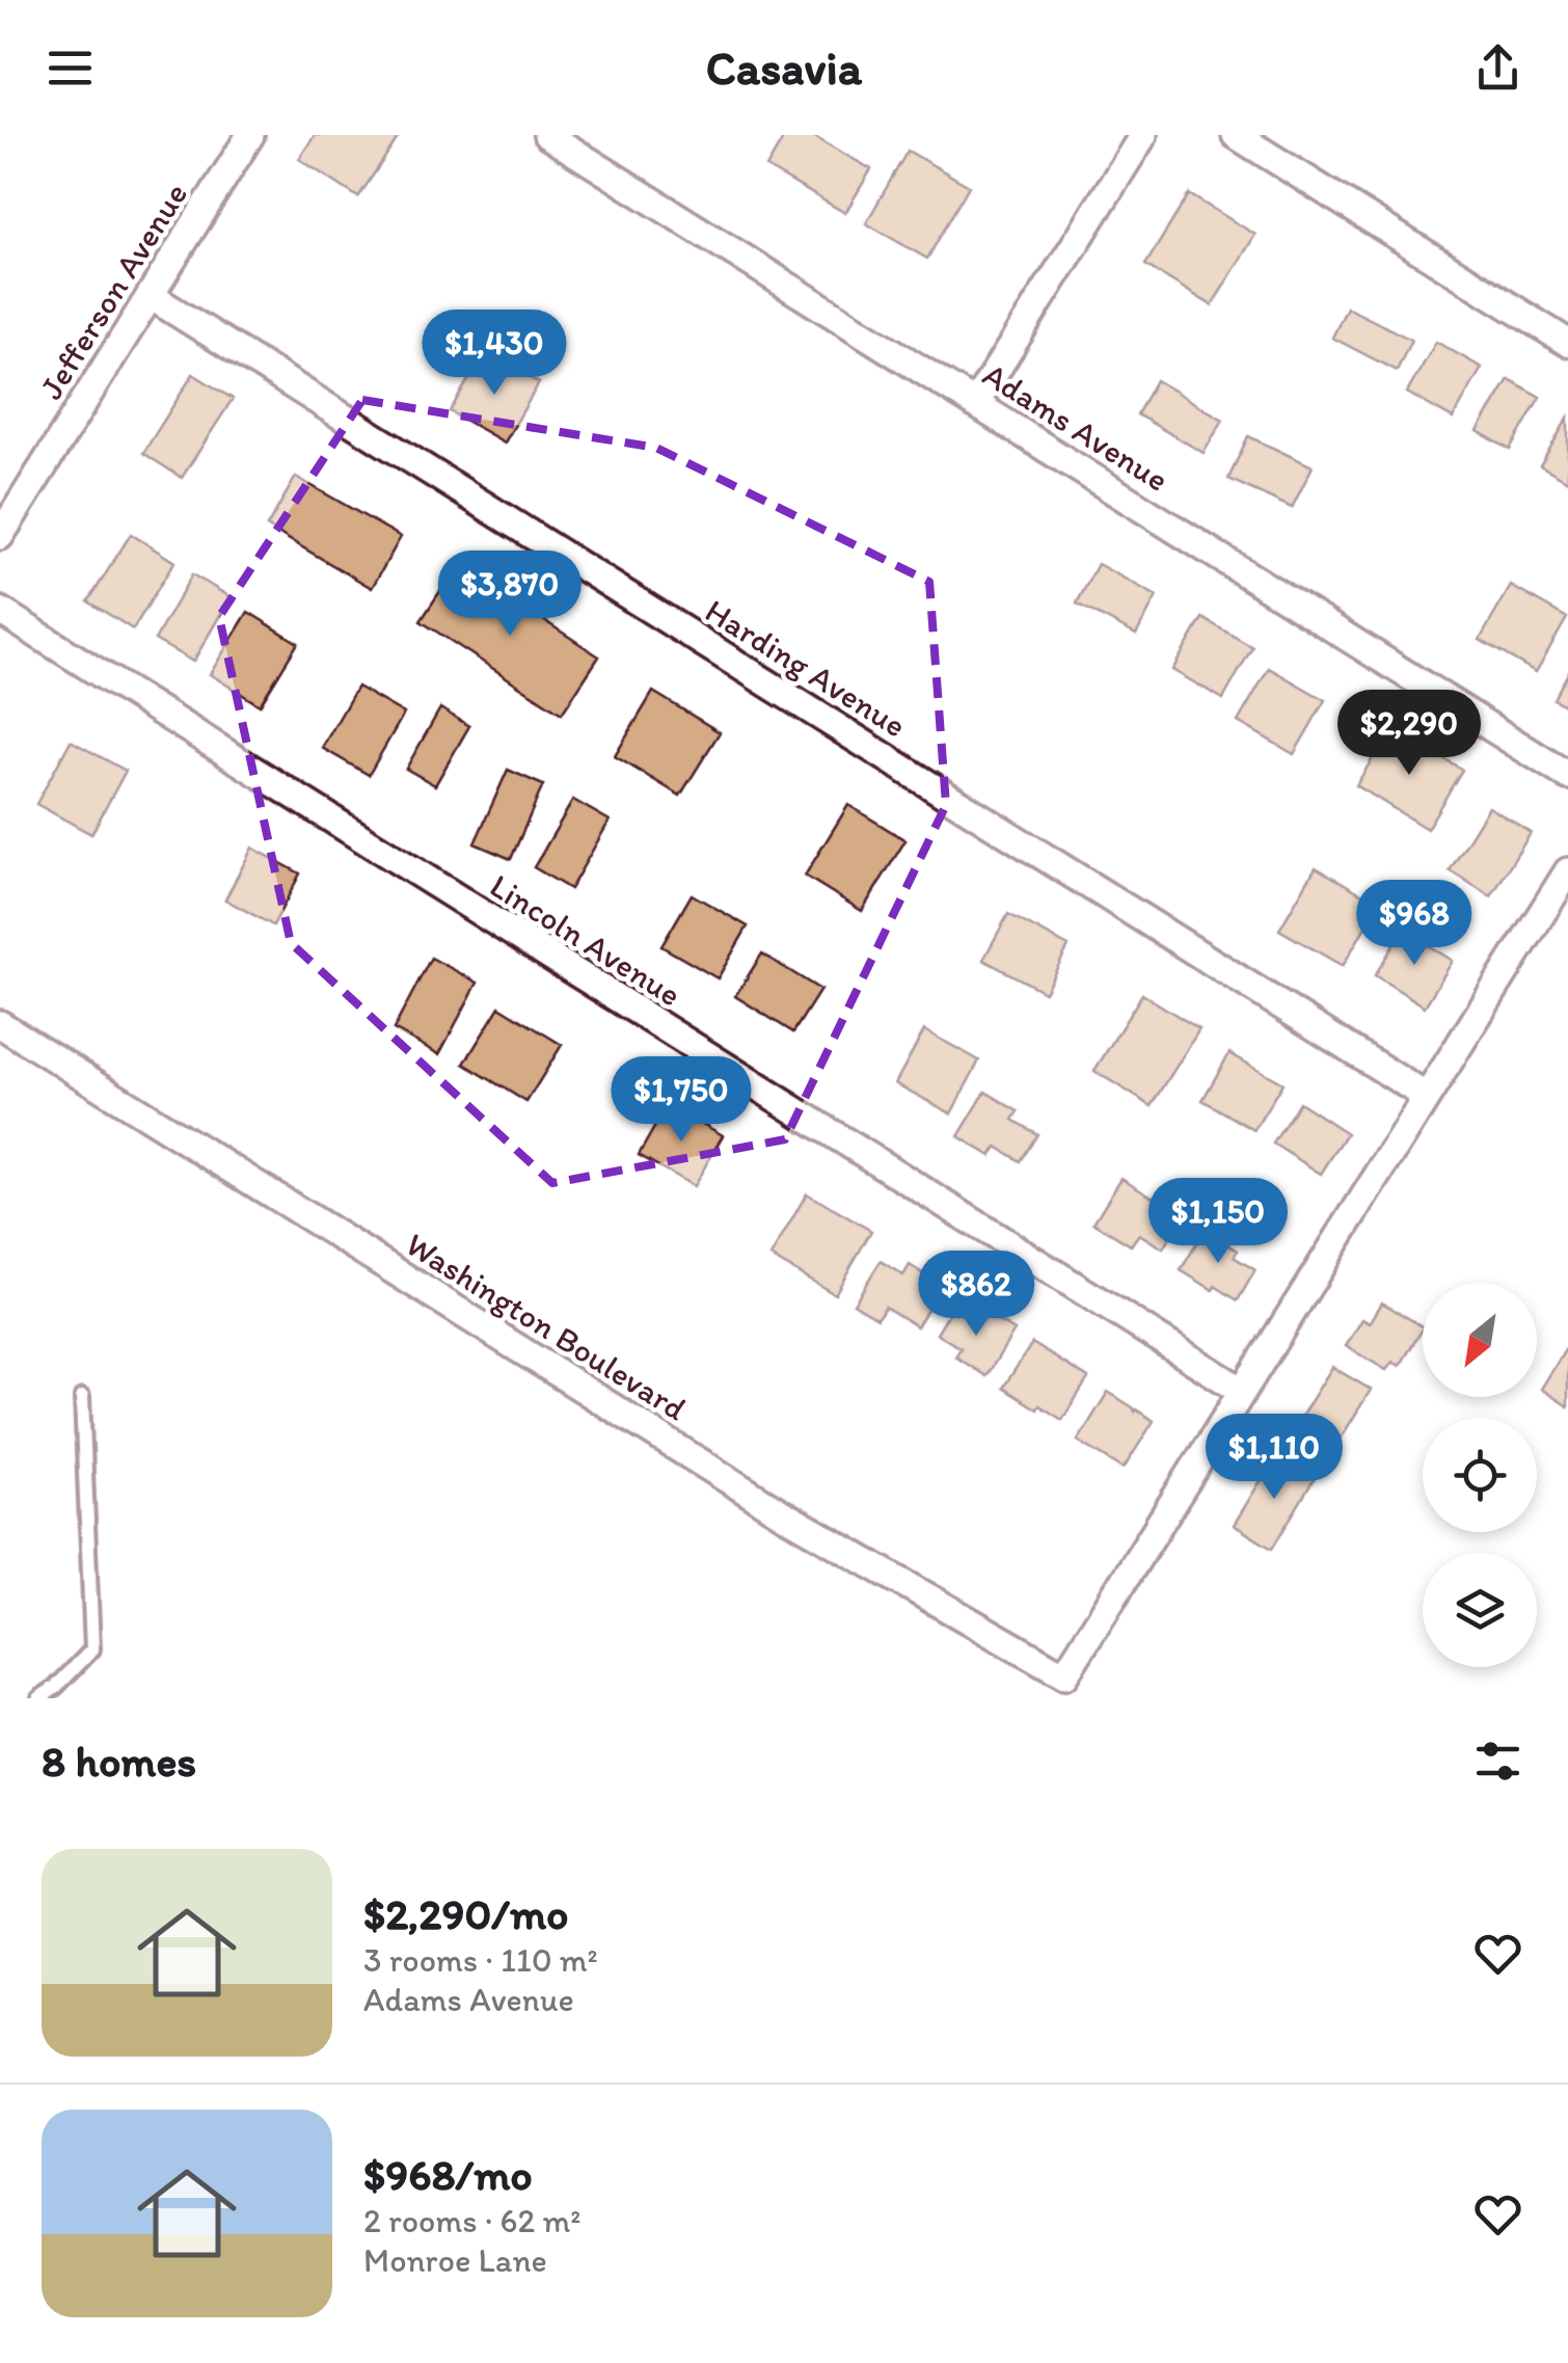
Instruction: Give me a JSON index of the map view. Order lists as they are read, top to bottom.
{
  "streets": {
    "street": [
      "Jefferson Avenue",
      "Adams Avenue",
      "Harding Avenue",
      "Lincoln Avenue",
      "Washington Boulevard"
    ]
  },
  "crossings": [
    ["Jefferson Avenue", "Harding Avenue"],
    ["Lincoln Avenue", "Washington Boulevard"]
  ],
  "north": "bottom left",
  "page": {
    "header": "Casavia",
    "price": [
      "$1,430",
      "$3,870",
      "$2,290",
      "$968",
      "$1,750",
      "$1,150",
      "$862",
      "$1,110"
    ],
    "heading": "8 homes",
    "list": [
      {
        "name": "$2,290/mo",
        "note": "3 rooms · 110 m² · Adams Avenue"
      },
      {
        "name": "$968/mo",
        "note": "2 rooms · 62 m² · Monroe Lane"
      }
    ]
  }
}
